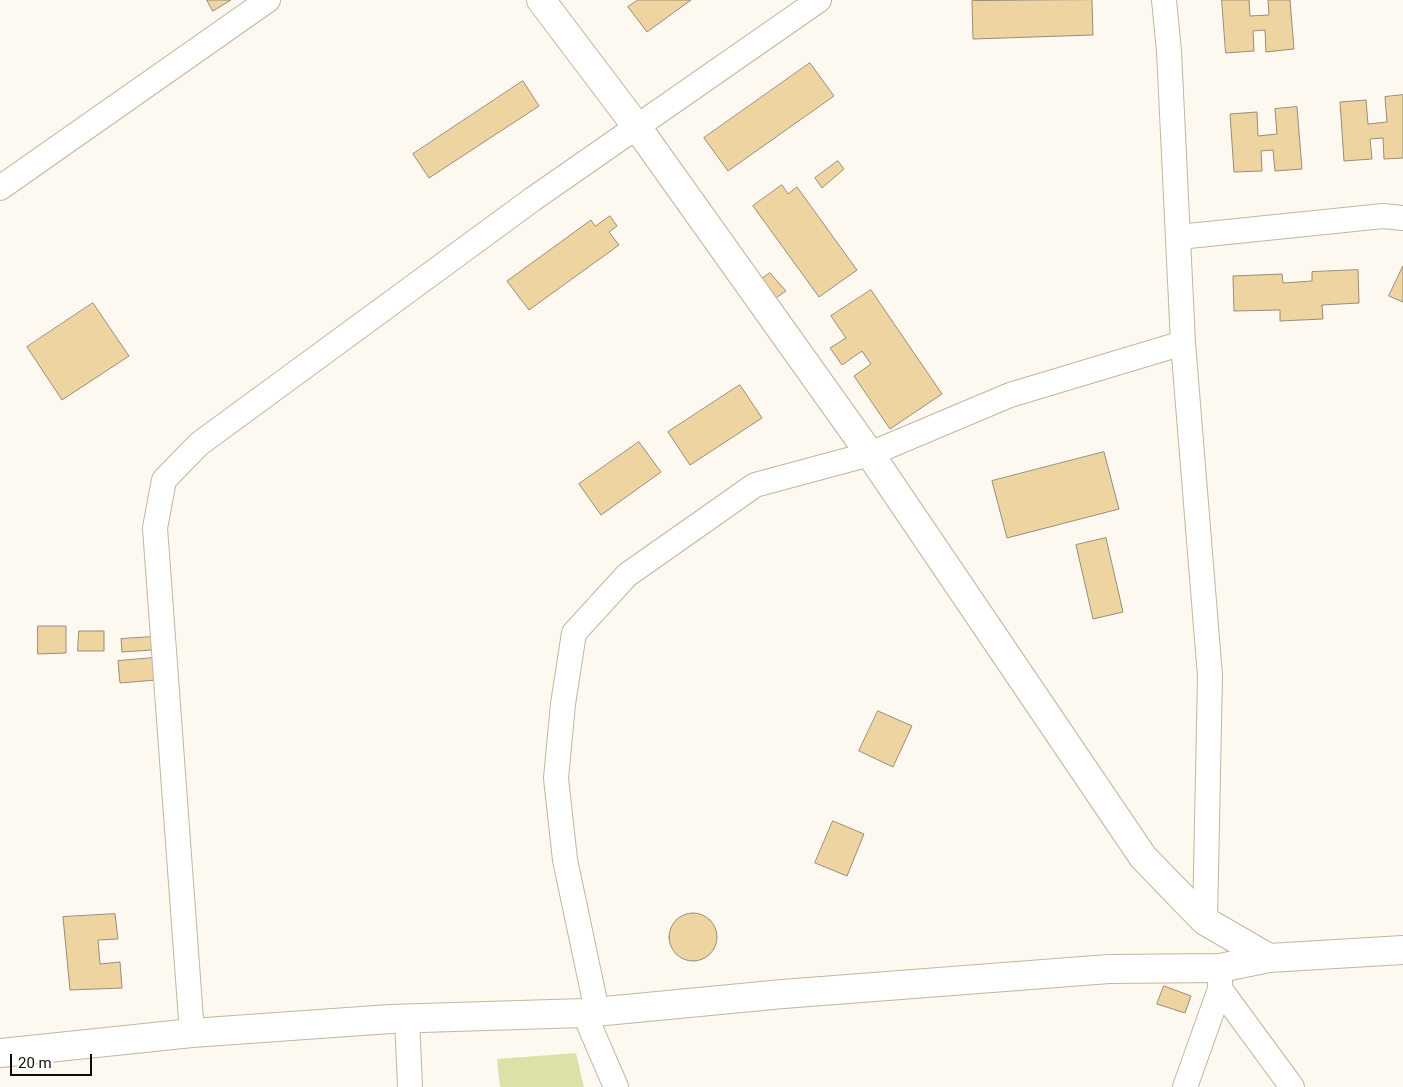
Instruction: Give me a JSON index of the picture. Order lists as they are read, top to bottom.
{
  "scale_bar": "20 m"
}
